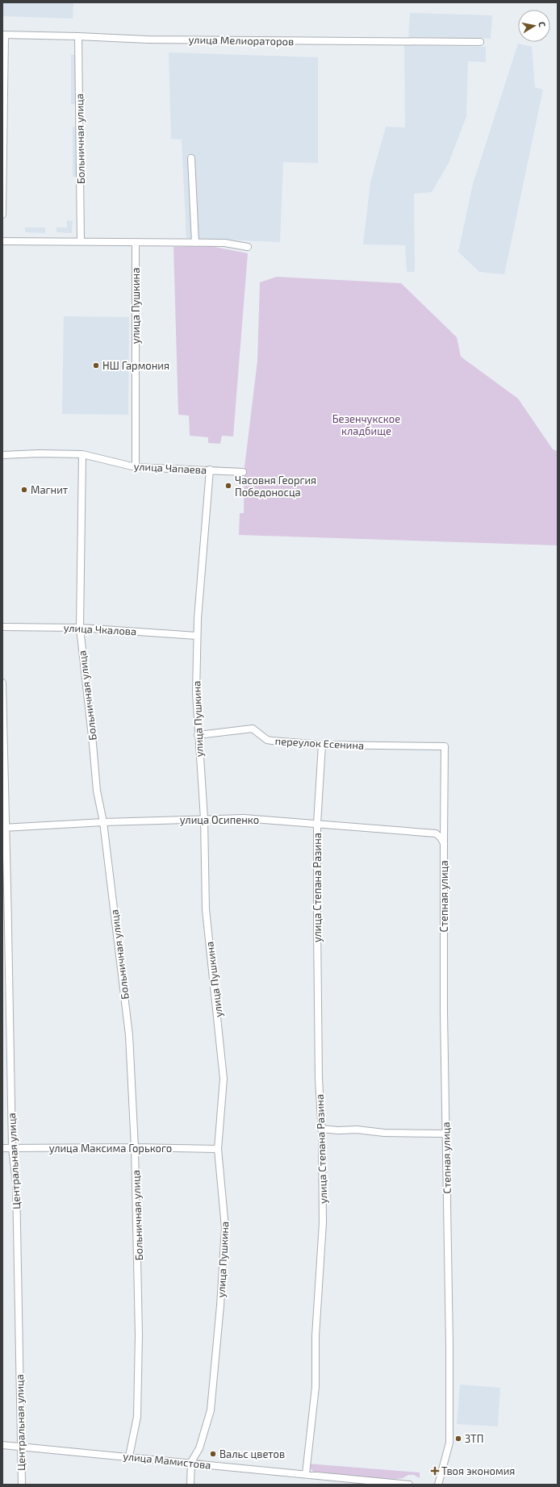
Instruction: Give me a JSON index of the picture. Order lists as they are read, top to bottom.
{
  "streets": {
    "street": [
      "улица Мелиораторов",
      "Больничная улица",
      "улица Пушкина",
      "улица Чапаева",
      "улица Чкалова",
      "переулок Есенина",
      "улица Осипенко",
      "улица Степана Разина",
      "Степная улица",
      "улица Максима Горького",
      "Центральная улица",
      "улица Мамистова"
    ]
  },
  "crossings": [
    ["улица Мелиораторов", "Больничная улица"],
    ["Больничная улица", "улица Чапаева"],
    ["Больничная улица", "улица Чкалова"],
    ["Больничная улица", "улица Осипенко"],
    ["Больничная улица", "улица Максима Горького"],
    ["Больничная улица", "улица Мамистова"],
    ["улица Пушкина", "улица Чапаева"],
    ["улица Пушкина", "улица Чкалова"],
    ["улица Пушкина", "переулок Есенина"],
    ["улица Пушкина", "улица Осипенко"],
    ["улица Пушкина", "улица Максима Горького"],
    ["улица Пушкина", "улица Мамистова"],
    ["переулок Есенина", "улица Степана Разина"],
    ["переулок Есенина", "Степная улица"],
    ["улица Осипенко", "улица Степана Разина"],
    ["улица Осипенко", "Степная улица"],
    ["улица Осипенко", "Центральная улица"],
    ["улица Степана Разина", "улица Мамистова"],
    ["улица Максима Горького", "Центральная улица"],
    ["Центральная улица", "улица Мамистова"]
  ],
  "parks": ["Безенчукское кладбище"],
  "places": {
    "other": [
      "НШ Гармония",
      "Часовня Георгия Победоносца",
      "Магнит",
      "ЗТП",
      "Вальс цветов"
    ],
    "health": ["Твоя экономия"]
  },
  "north": "right"
}
